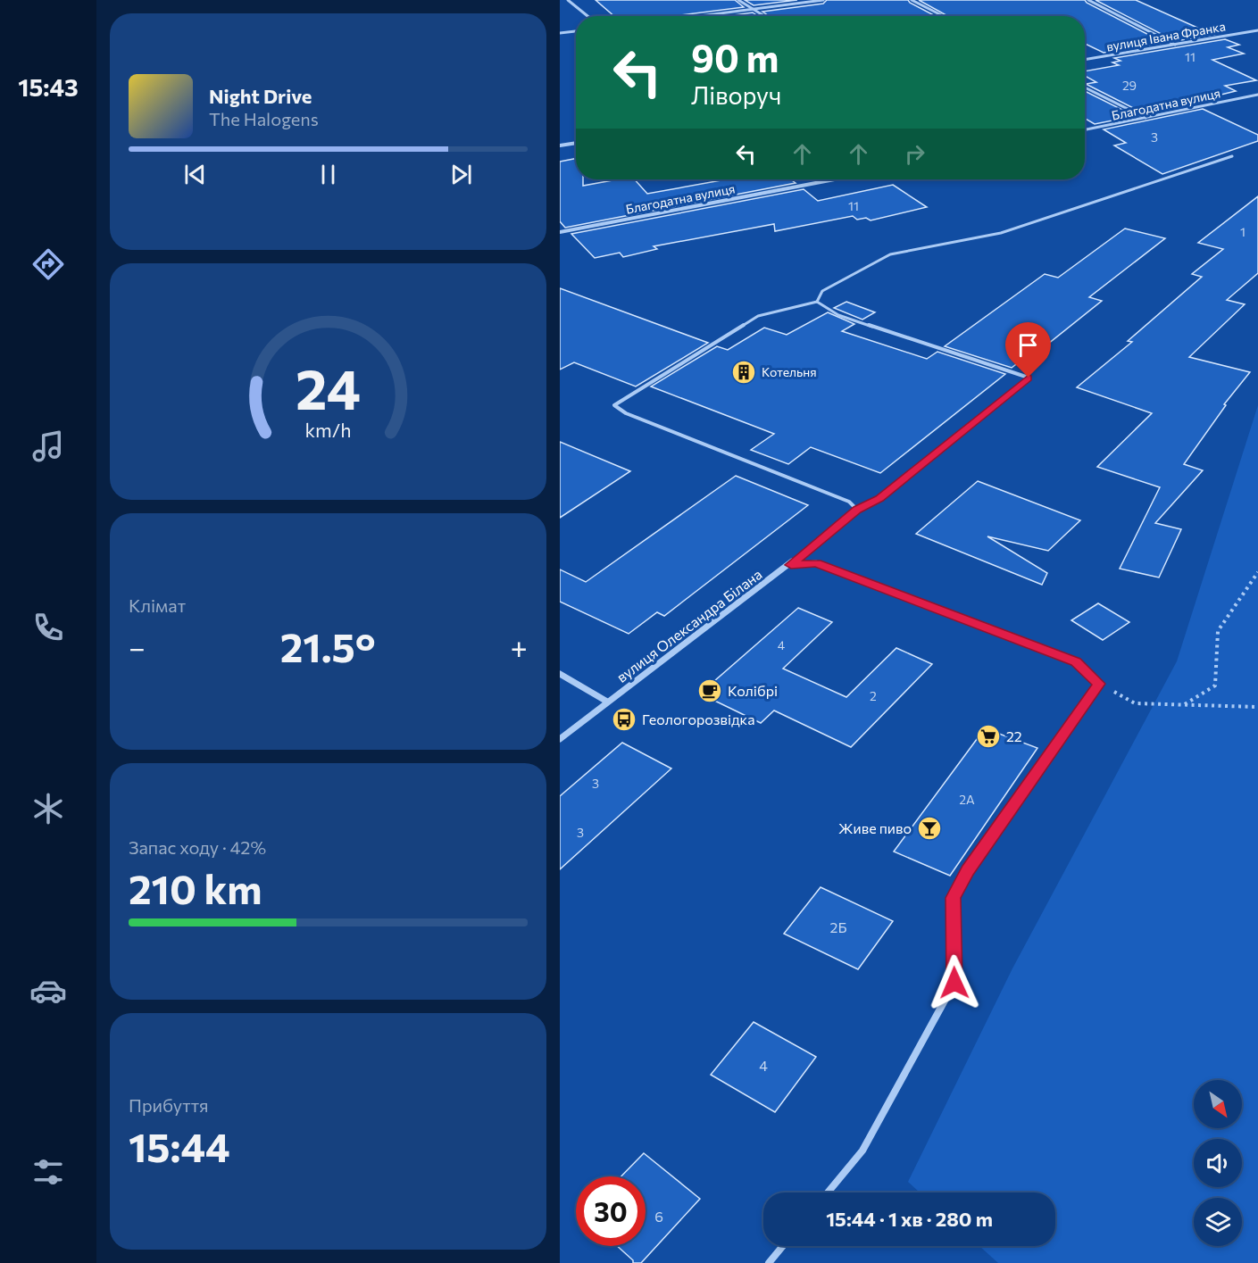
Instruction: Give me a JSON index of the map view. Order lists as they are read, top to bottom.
{
  "streets": {
    "street": ["вулиця Івана Франка", "Благодатна вулиця", "вулиця Олександра Білана"]
  },
  "places": {
    "building": ["Котельня"],
    "cafe": ["Колібрі"],
    "bus stop": ["Геологорозвідка"],
    "supermarket": ["22"],
    "bar": ["Живе пиво"]
  },
  "house_numbers": [
    "11",
    "29",
    "3",
    "11",
    "1",
    "4",
    "2",
    "3",
    "2А",
    "3",
    "2Б",
    "4",
    "6"
  ],
  "north": "bottom right",
  "page": {
    "tabs": "15:43",
    "turn": ["90 m", "Ліворуч"],
    "song": ["Night Drive", "The Halogens"],
    "tile": [
      "Клімат",
      ["Запас ходу · 42%", "210 km"],
      ["Прибуття", "15:44"]
    ],
    "heat": ["−", "21.5°", "+"],
    "limit": "30",
    "trip": "15:44 · 1 хв · 280 m",
    "gauge": ["24", "km/h"]
  }
}
